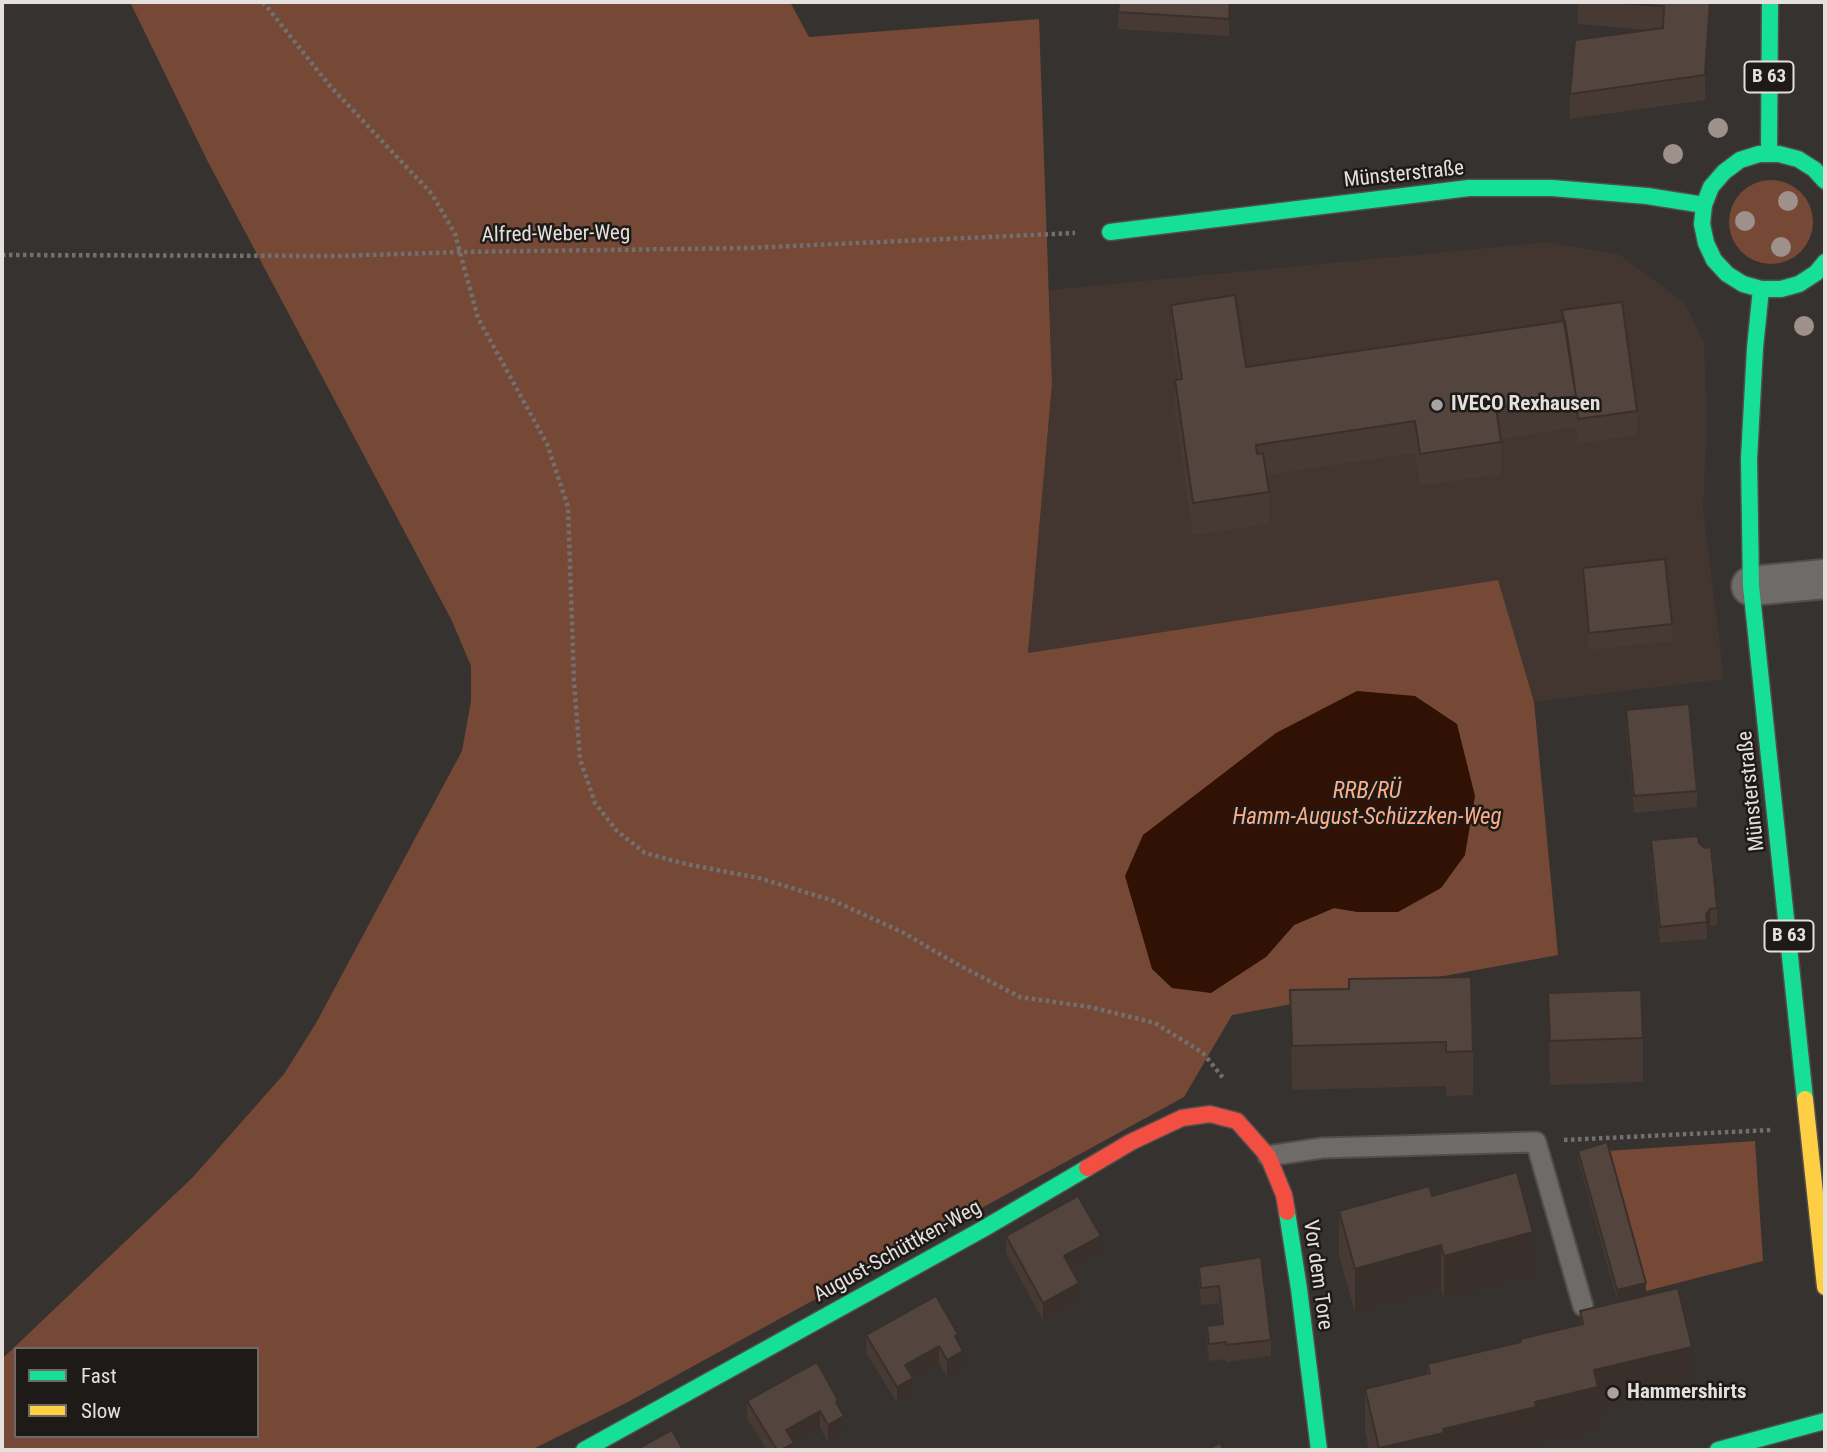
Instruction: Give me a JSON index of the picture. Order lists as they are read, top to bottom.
{
  "streets": {
    "street": [
      "B 63",
      "Münsterstraße",
      "August-Schüttken-Weg",
      "Vor dem Tore"
    ],
    "path": ["Alfred-Weber-Weg"]
  },
  "crossings": [
    ["Münsterstraße", "Alfred-Weber-Weg"],
    ["August-Schüttken-Weg", "Vor dem Tore"]
  ],
  "water": ["RRB/RÜ Hamm-August-Schüzzken-Weg"],
  "places": ["IVECO Rexhausen", "Hammershirts"],
  "legend": ["Fast", "Slow"]
}
